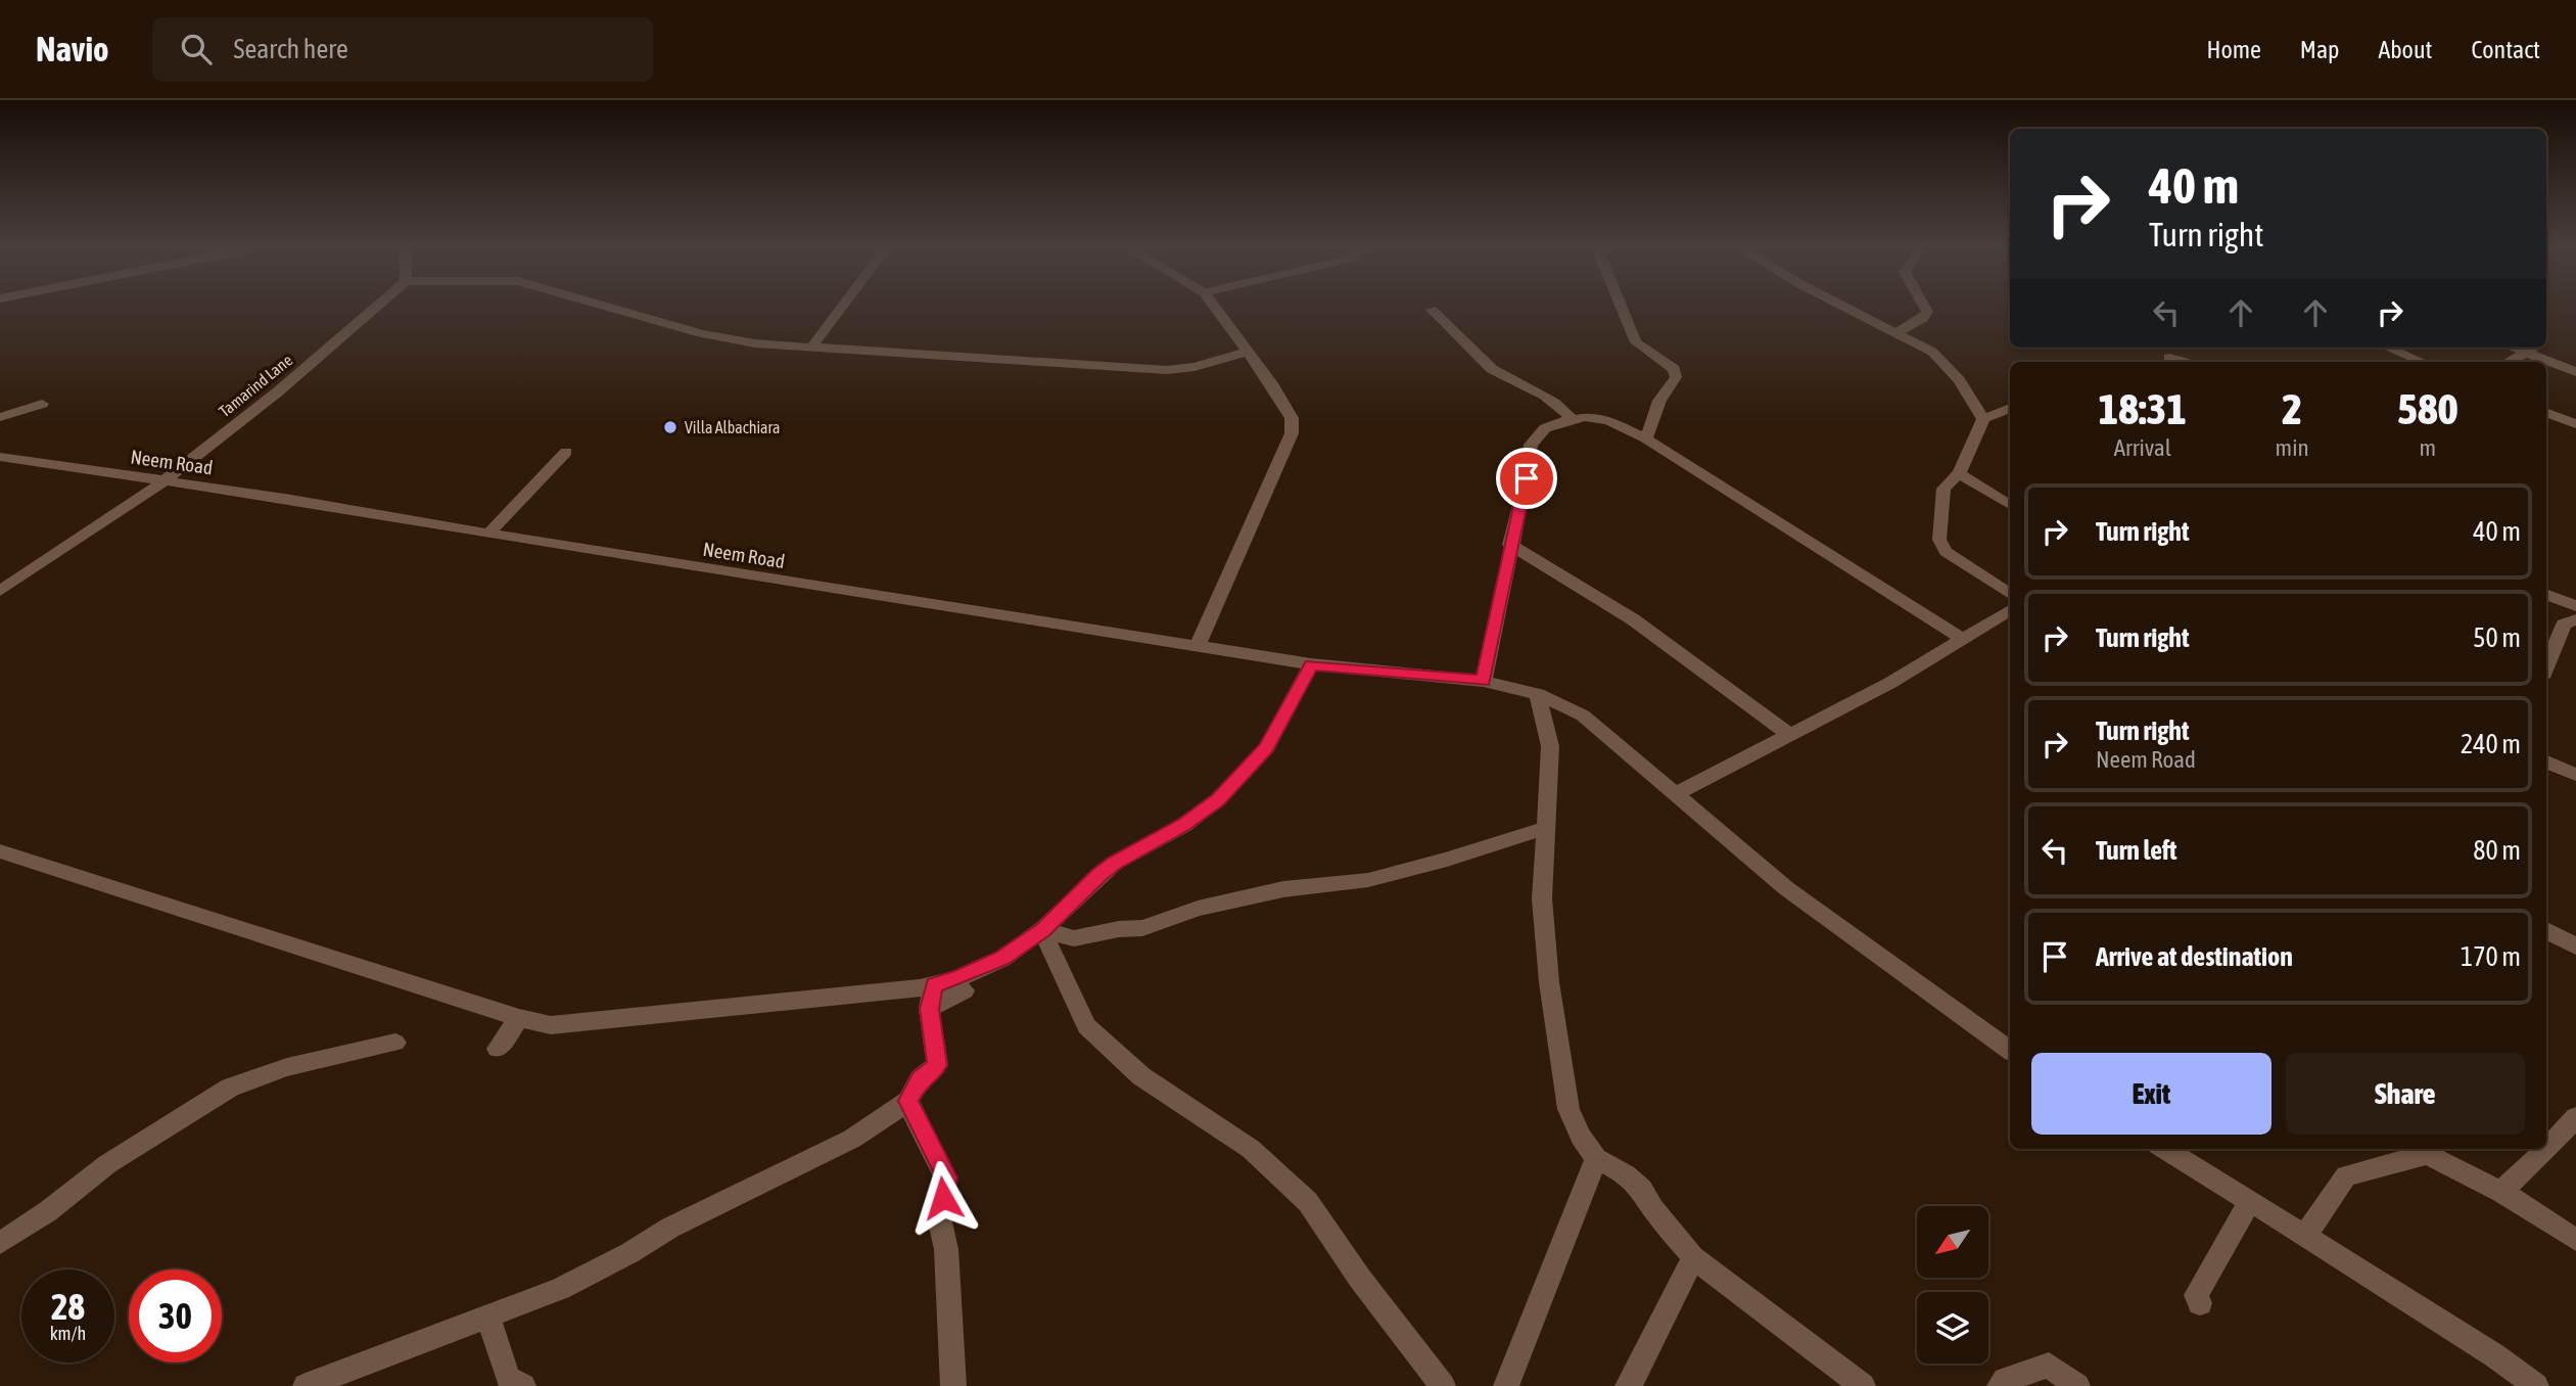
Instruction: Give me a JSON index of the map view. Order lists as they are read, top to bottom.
{
  "streets": {
    "street": ["Tamarind Lane", "Neem Road"]
  },
  "crossings": [
    ["Tamarind Lane", "Neem Road"]
  ],
  "places": ["Villa Albachiara"],
  "north": "bottom left",
  "page": {
    "header": "Navio",
    "search": "Search here",
    "nav": [
      "Home",
      "Map",
      "About",
      "Contact"
    ],
    "turn": ["40 m", "Turn right"],
    "eta": [
      "18:31",
      "Arrival",
      "2",
      "min",
      "580",
      "m"
    ],
    "list": [
      {
        "name": "Turn right",
        "value": "40 m"
      },
      {
        "name": "Turn right",
        "value": "50 m"
      },
      {
        "name": "Turn right",
        "note": "Neem Road",
        "value": "240 m"
      },
      {
        "name": "Turn left",
        "value": "80 m"
      },
      {
        "name": "Arrive at destination",
        "value": "170 m"
      }
    ],
    "buttons": ["Exit", "Share"],
    "speed": "28 km/h",
    "limit": "30"
  }
}
